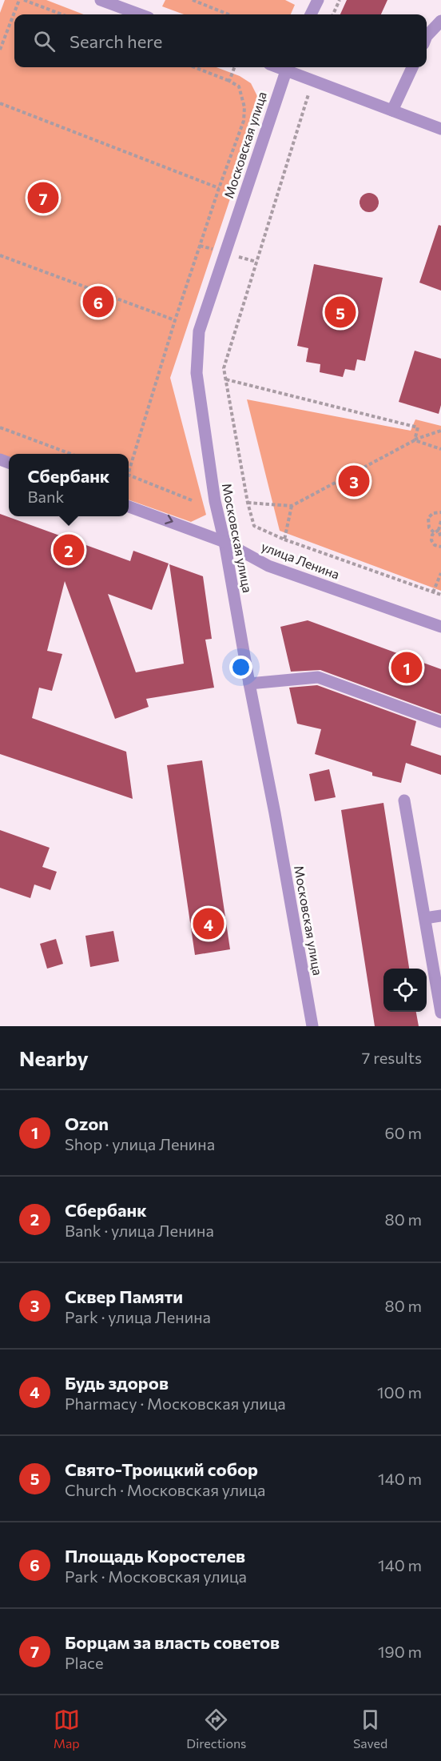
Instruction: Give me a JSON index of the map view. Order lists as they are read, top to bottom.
{
  "streets": {
    "street": ["Московская улица", "улица Ленина"]
  },
  "crossings": [
    ["Московская улица", "улица Ленина"]
  ],
  "page": {
    "search": "Search here",
    "pins": [
      "7",
      "6",
      "5",
      "3",
      "2",
      "1",
      "4"
    ],
    "popup": ["Сбербанк", "Bank"],
    "heading": ["Nearby", "7 results"],
    "list": [
      {
        "mark": "1",
        "name": "Ozon",
        "note": "Shop · улица Ленина",
        "value": "60 m"
      },
      {
        "mark": "2",
        "name": "Сбербанк",
        "note": "Bank · улица Ленина",
        "value": "80 m"
      },
      {
        "mark": "3",
        "name": "Сквер Памяти",
        "note": "Park · улица Ленина",
        "value": "80 m"
      },
      {
        "mark": "4",
        "name": "Будь здоров",
        "note": "Pharmacy · Московская улица",
        "value": "100 m"
      },
      {
        "mark": "5",
        "name": "Свято-Троицкий собор",
        "note": "Church · Московская улица",
        "value": "140 m"
      },
      {
        "mark": "6",
        "name": "Площадь Коростелев",
        "note": "Park · Московская улица",
        "value": "140 m"
      },
      {
        "mark": "7",
        "name": "Борцам за власть советов",
        "note": "Place",
        "value": "190 m"
      }
    ],
    "nav": ["Map", "Directions", "Saved"]
  }
}
